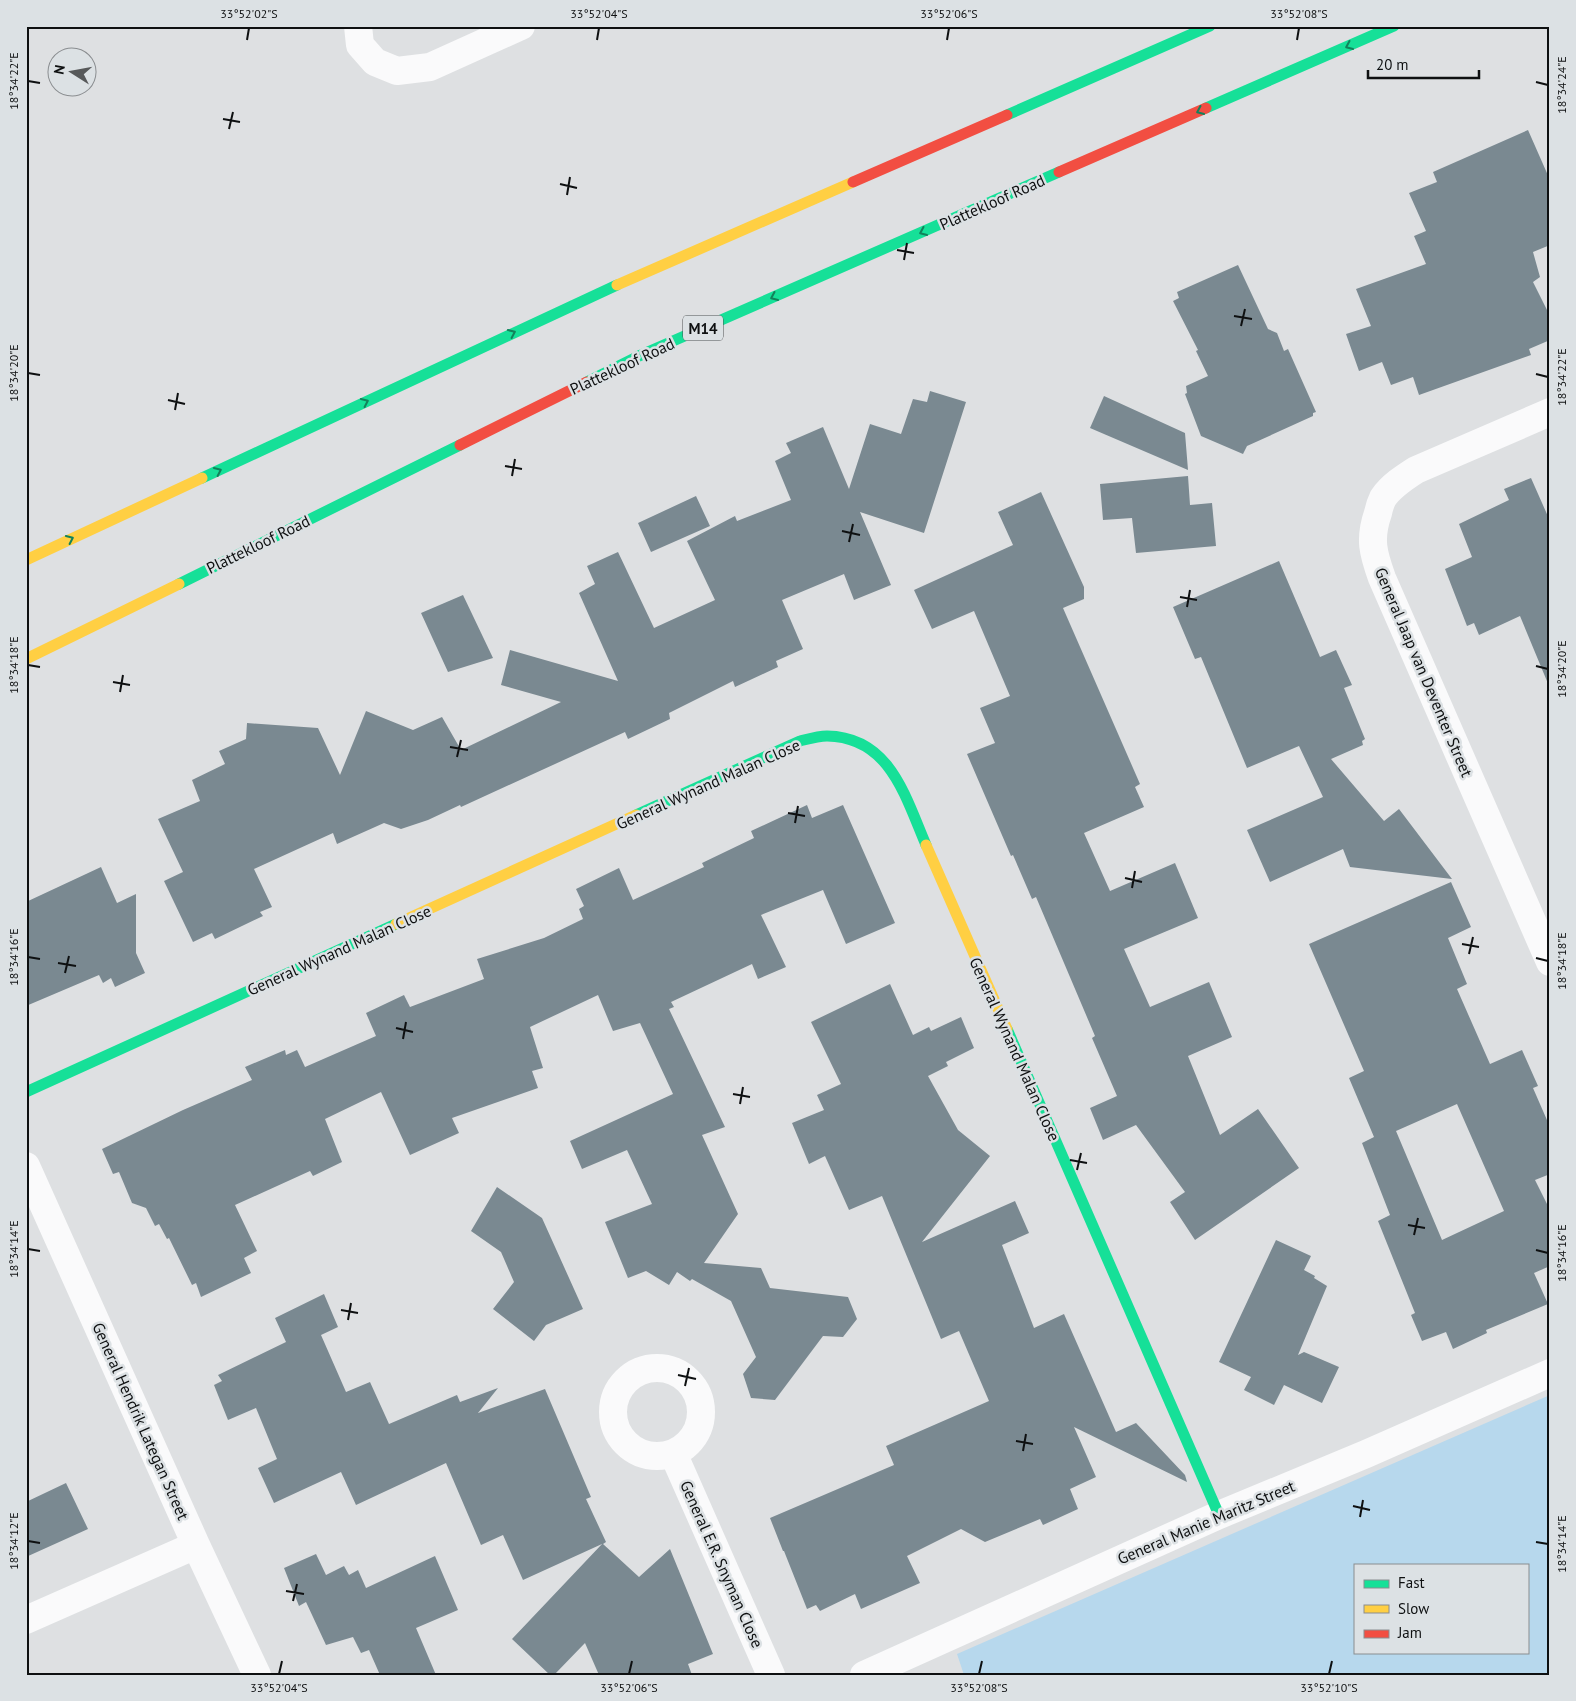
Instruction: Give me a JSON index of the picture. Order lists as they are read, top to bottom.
{
  "streets": {
    "main road": ["Plattekloof Road", "M14", "General Wynand Malan Close"],
    "street": [
      "General Jaap van Deventer Street",
      "General Hendrik Lategan Street",
      "General Manie Maritz Street",
      "General E.R. Snyman Close"
    ]
  },
  "crossings": [
    ["General Wynand Malan Close", "General Manie Maritz Street"]
  ],
  "legend": ["Fast", "Slow", "Jam"],
  "scale_bar": "20 m",
  "north": "left",
  "coordinates": [
    "33°52'02\"S",
    "33°52'04\"S",
    "33°52'06\"S",
    "33°52'08\"S",
    "18°34'22\"E",
    "18°34'24\"E",
    "18°34'20\"E",
    "18°34'18\"E",
    "18°34'16\"E",
    "18°34'14\"E",
    "18°34'12\"E",
    "33°52'10\"S"
  ]
}
